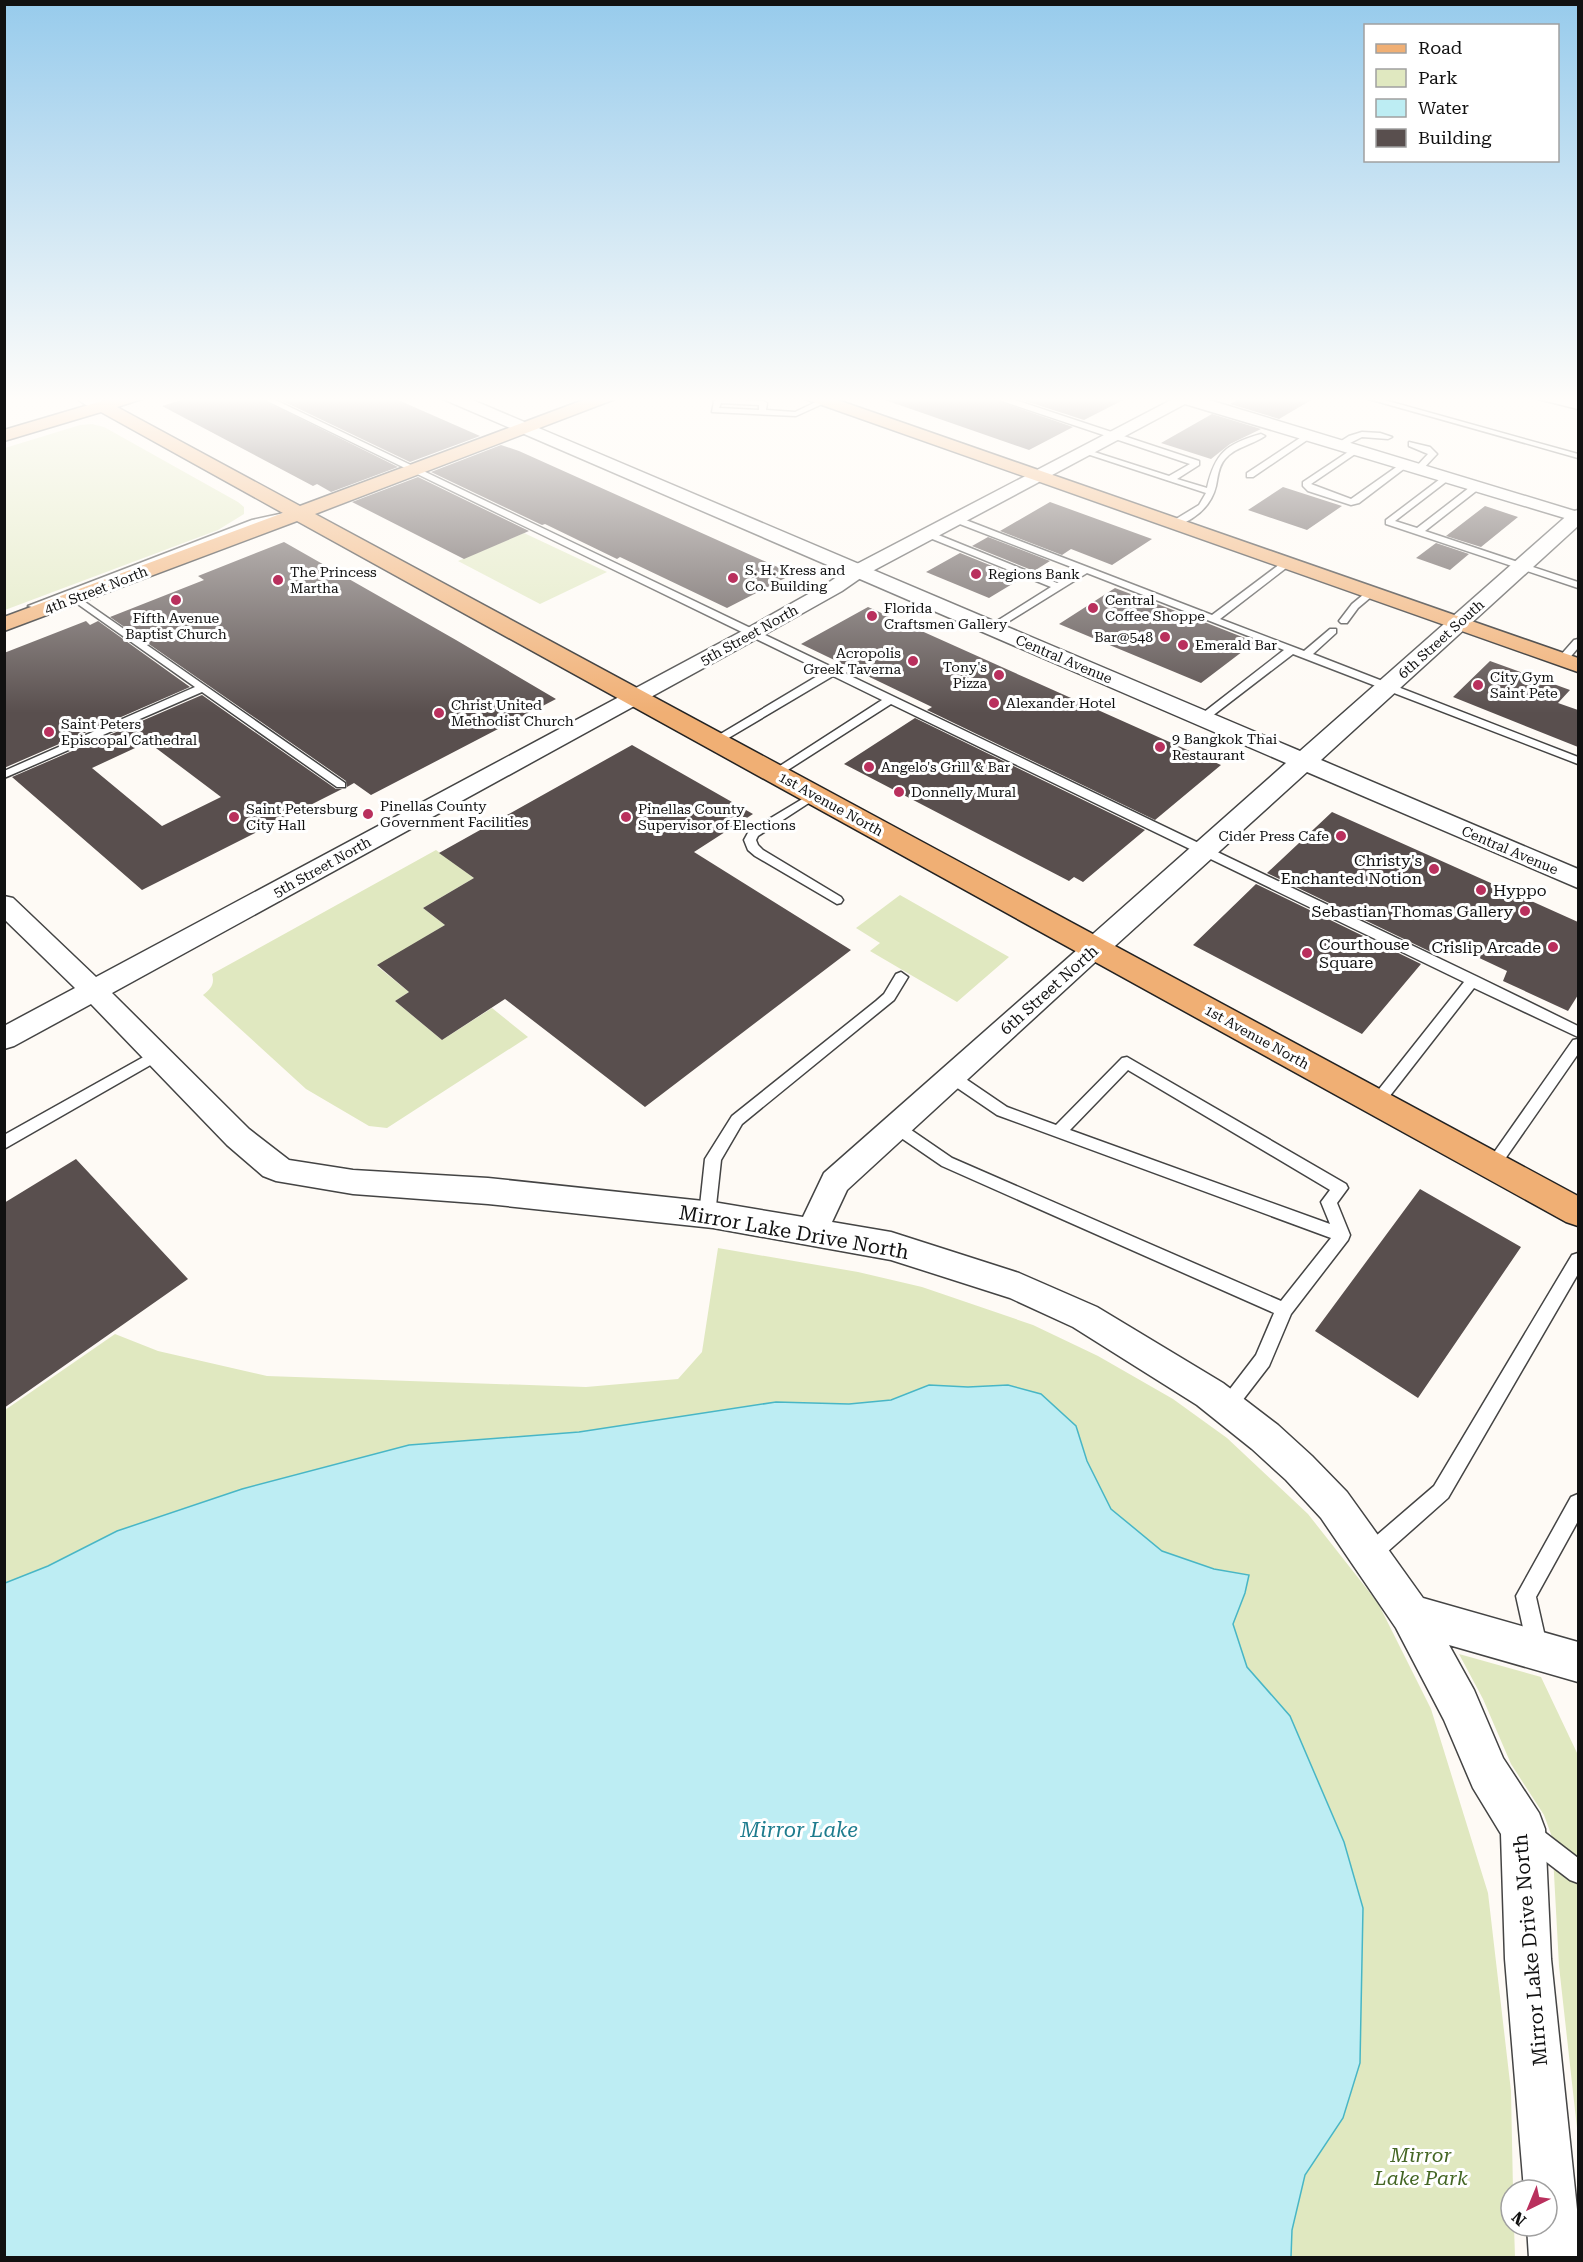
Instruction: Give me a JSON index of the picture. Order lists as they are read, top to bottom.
{
  "streets": {
    "main road": ["4th Street North", "1st Avenue North"],
    "street": [
      "5th Street North",
      "6th Street South",
      "Central Avenue",
      "6th Street North",
      "Mirror Lake Drive North"
    ]
  },
  "crossings": [
    ["4th Street North", "1st Avenue North"],
    ["5th Street North", "Central Avenue"],
    ["5th Street North", "1st Avenue North"],
    ["5th Street North", "Mirror Lake Drive North"],
    ["6th Street South", "Central Avenue"],
    ["6th Street South", "6th Street North"],
    ["Central Avenue", "6th Street North"],
    ["1st Avenue North", "6th Street North"],
    ["6th Street North", "Mirror Lake Drive North"]
  ],
  "water": ["Mirror Lake"],
  "parks": ["Mirror Lake Park"],
  "places": [
    "Regions Bank",
    "S. H. Kress and Co. Building",
    "The Princess Martha",
    "Fifth Avenue Baptist Church",
    "Central Coffee Shoppe",
    "Florida Craftsmen Gallery",
    "Bar@548",
    "Emerald Bar",
    "Acropolis Greek Taverna",
    "Tony's Pizza",
    "City Gym Saint Pete",
    "Alexander Hotel",
    "Christ United Methodist Church",
    "Saint Peters Episcopal Cathedral",
    "9 Bangkok Thai Restaurant",
    "Angelo's Grill & Bar",
    "Donnelly Mural",
    "Pinellas County Government Facilities",
    "Saint Petersburg City Hall",
    "Pinellas County Supervisor of Elections",
    "Cider Press Cafe",
    "Christy's Enchanted Notion",
    "Hyppo",
    "Sebastian Thomas Gallery",
    "Crislip Arcade",
    "Courthouse Square"
  ],
  "legend": [
    "Road",
    "Park",
    "Water",
    "Building"
  ],
  "north": "bottom left"
}
